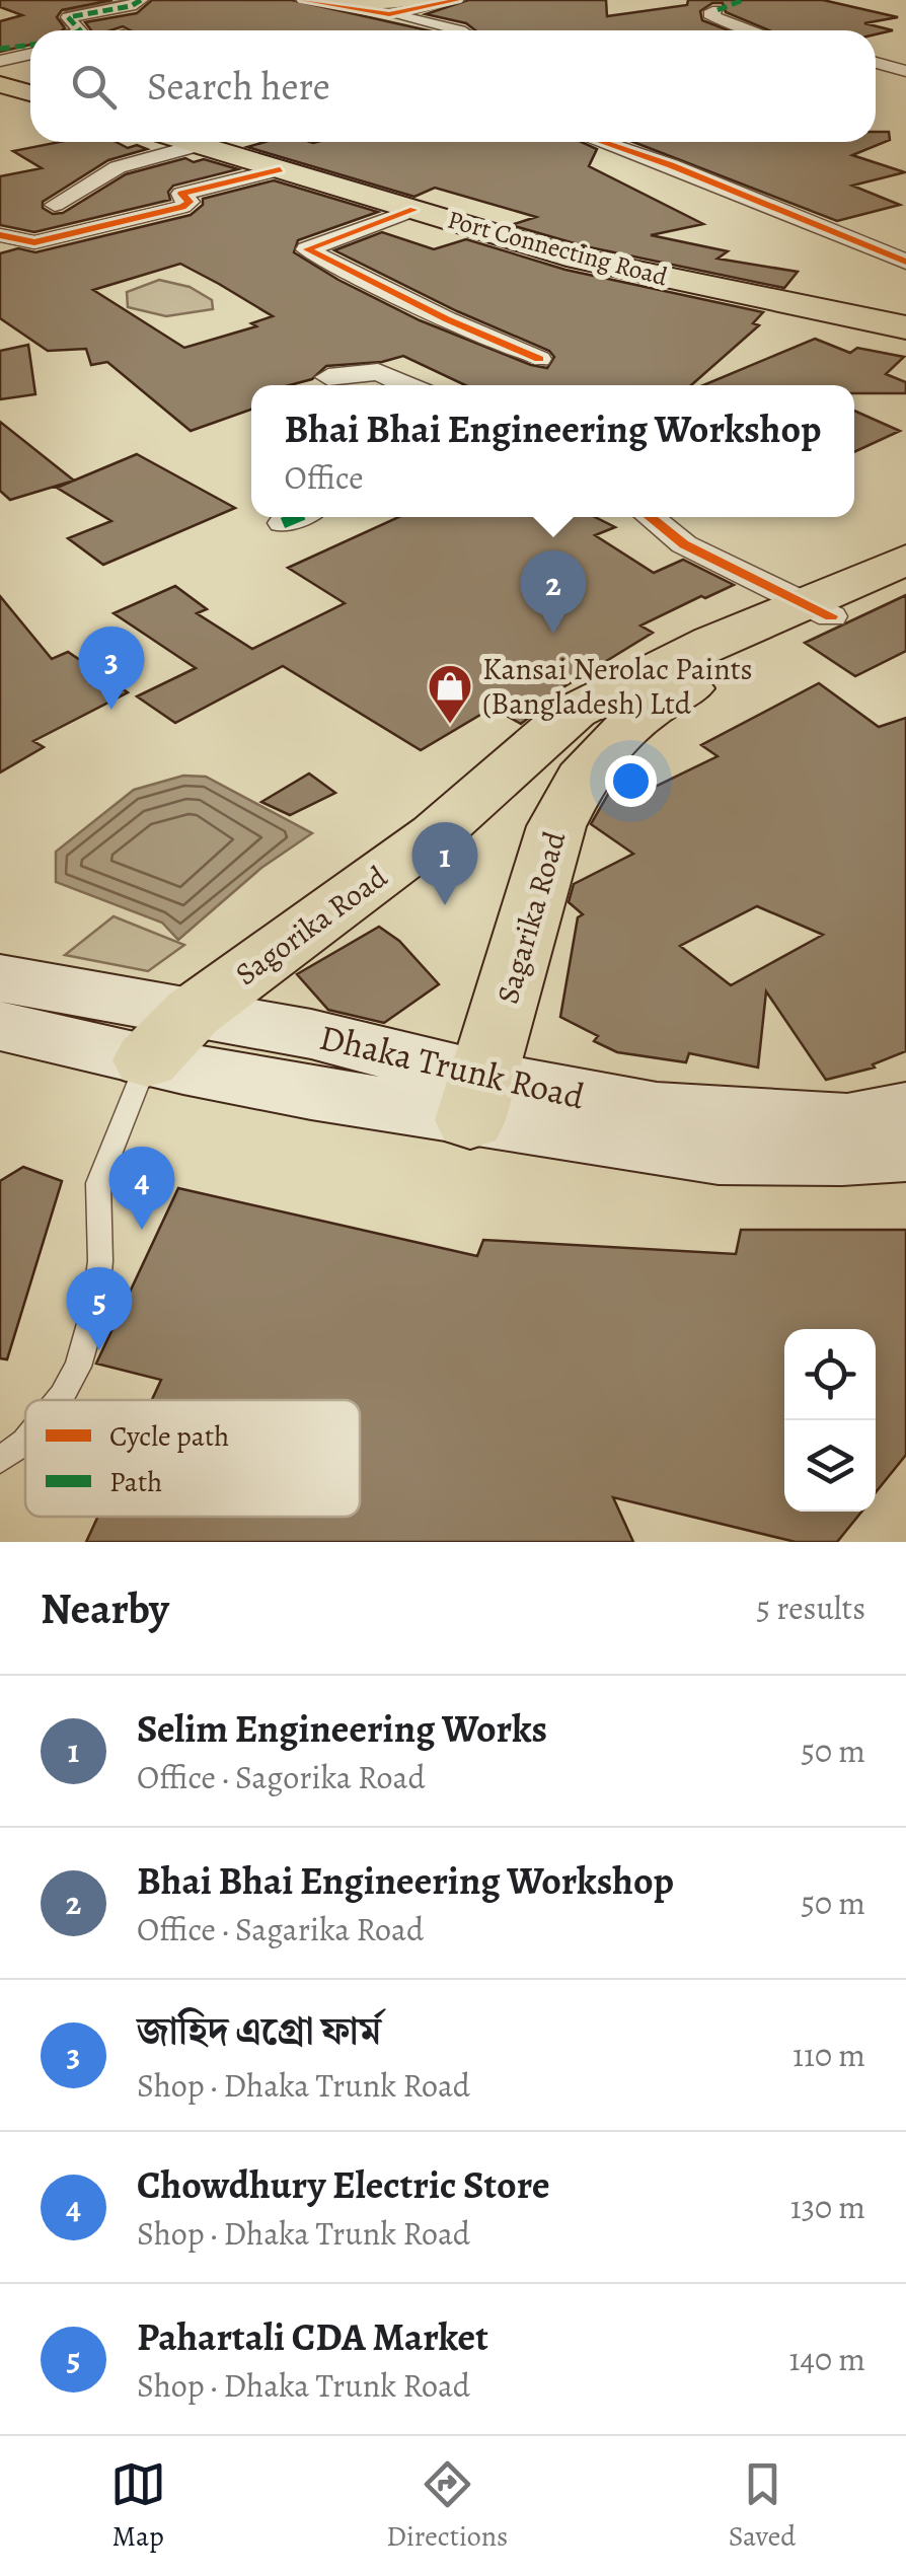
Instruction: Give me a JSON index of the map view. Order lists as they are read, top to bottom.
{
  "streets": {
    "main road": [
      "Port Connecting Road",
      "Sagarika Road",
      "Sagorika Road",
      "Dhaka Trunk Road"
    ]
  },
  "crossings": [
    ["Sagarika Road", "Sagorika Road"],
    ["Sagarika Road", "Dhaka Trunk Road"],
    ["Sagorika Road", "Dhaka Trunk Road"]
  ],
  "places": {
    "shop": ["Kansai Nerolac Paints (Bangladesh) Ltd"]
  },
  "legend": ["Cycle path", "Path"],
  "page": {
    "search": "Search here",
    "popup": ["Bhai Bhai Engineering Workshop", "Office"],
    "pins": [
      "2",
      "3",
      "1",
      "4",
      "5"
    ],
    "heading": ["Nearby", "5 results"],
    "list": [
      {
        "mark": "1",
        "name": "Selim Engineering Works",
        "note": "Office · Sagorika Road",
        "value": "50 m"
      },
      {
        "mark": "2",
        "name": "Bhai Bhai Engineering Workshop",
        "note": "Office · Sagarika Road",
        "value": "50 m"
      },
      {
        "mark": "3",
        "name": "জাহিদ এগ্রো ফার্ম",
        "note": "Shop · Dhaka Trunk Road",
        "value": "110 m"
      },
      {
        "mark": "4",
        "name": "Chowdhury Electric Store",
        "note": "Shop · Dhaka Trunk Road",
        "value": "130 m"
      },
      {
        "mark": "5",
        "name": "Pahartali CDA Market",
        "note": "Shop · Dhaka Trunk Road",
        "value": "140 m"
      }
    ],
    "nav": ["Map", "Directions", "Saved"]
  }
}
